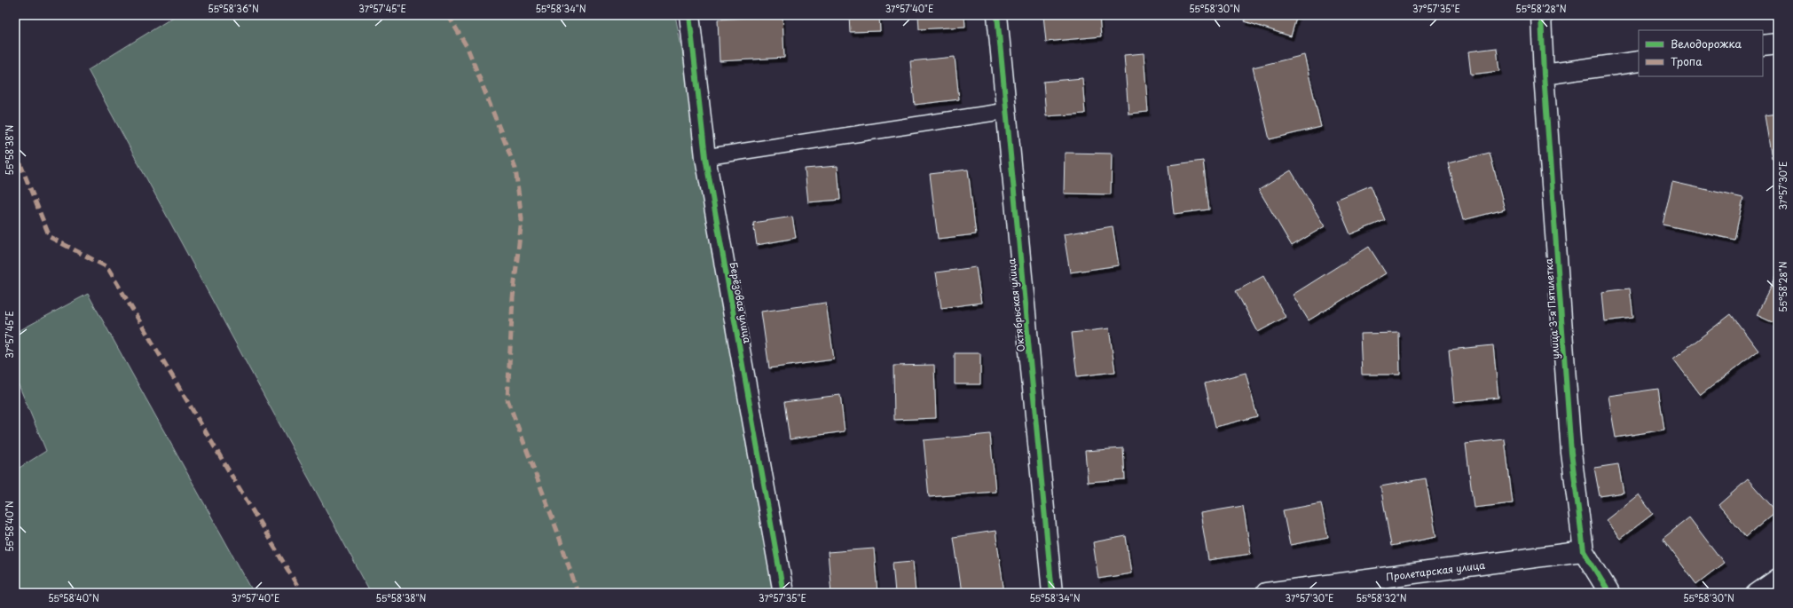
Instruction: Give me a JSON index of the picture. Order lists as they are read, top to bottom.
{
  "streets": {
    "street": [
      "Берёзовая улица",
      "Октябрьская улица",
      "улица 3-я Пятилетка",
      "Пролетарская улица"
    ]
  },
  "crossings": [
    ["улица 3-я Пятилетка", "Пролетарская улица"]
  ],
  "legend": ["Велодорожка", "Тропа"],
  "coordinates": [
    "55°58'36\"N",
    "37°57'45\"E",
    "55°58'34\"N",
    "37°57'40\"E",
    "55°58'30\"N",
    "37°57'35\"E",
    "55°58'28\"N",
    "55°58'38\"N",
    "37°57'30\"E",
    "55°58'40\"N",
    "55°58'32\"N"
  ]
}
